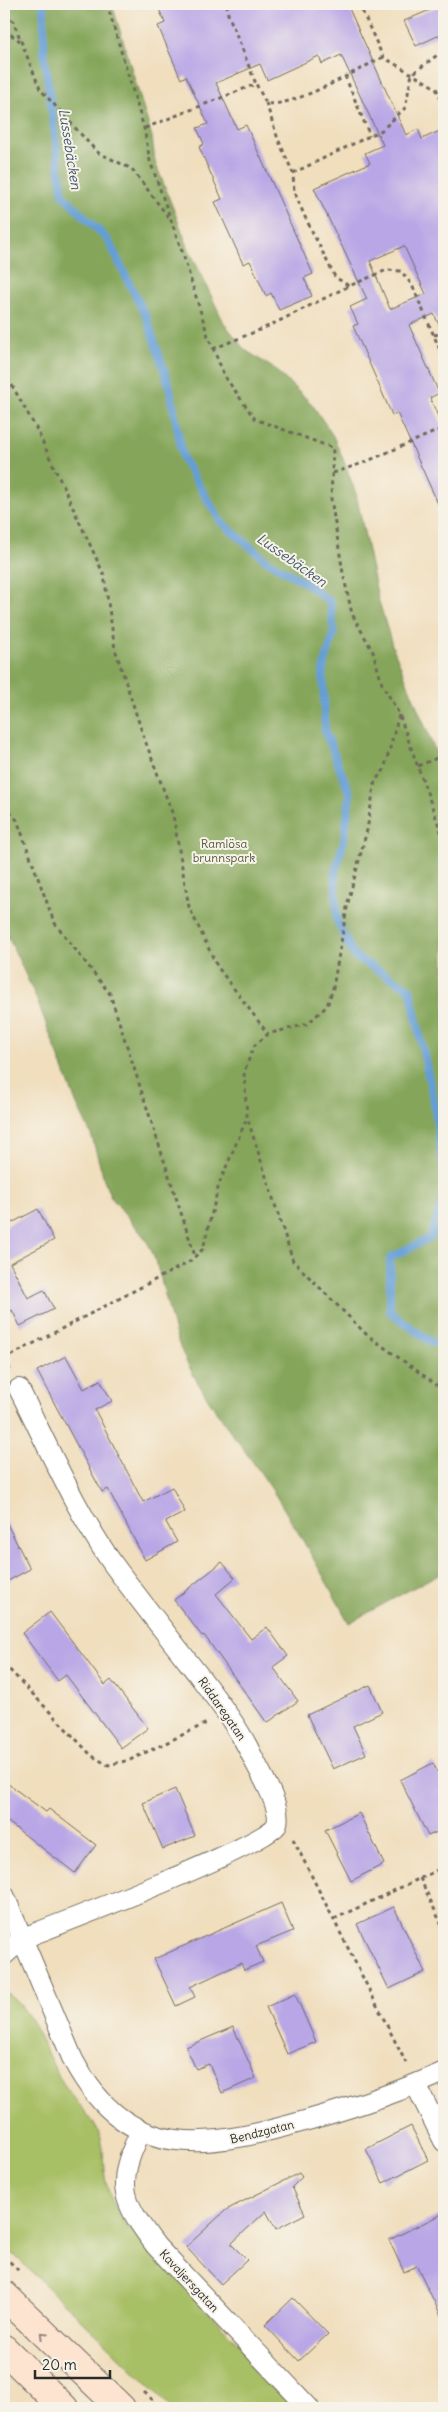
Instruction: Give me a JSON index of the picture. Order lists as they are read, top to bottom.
{
  "streets": {
    "street": ["Riddaregatan", "Bendzgatan", "Kavaljersgatan"]
  },
  "crossings": [
    ["Bendzgatan", "Kavaljersgatan"]
  ],
  "water": ["Lussebäcken"],
  "parks": ["Ramlösa brunnspark"],
  "scale_bar": "20 m"
}
